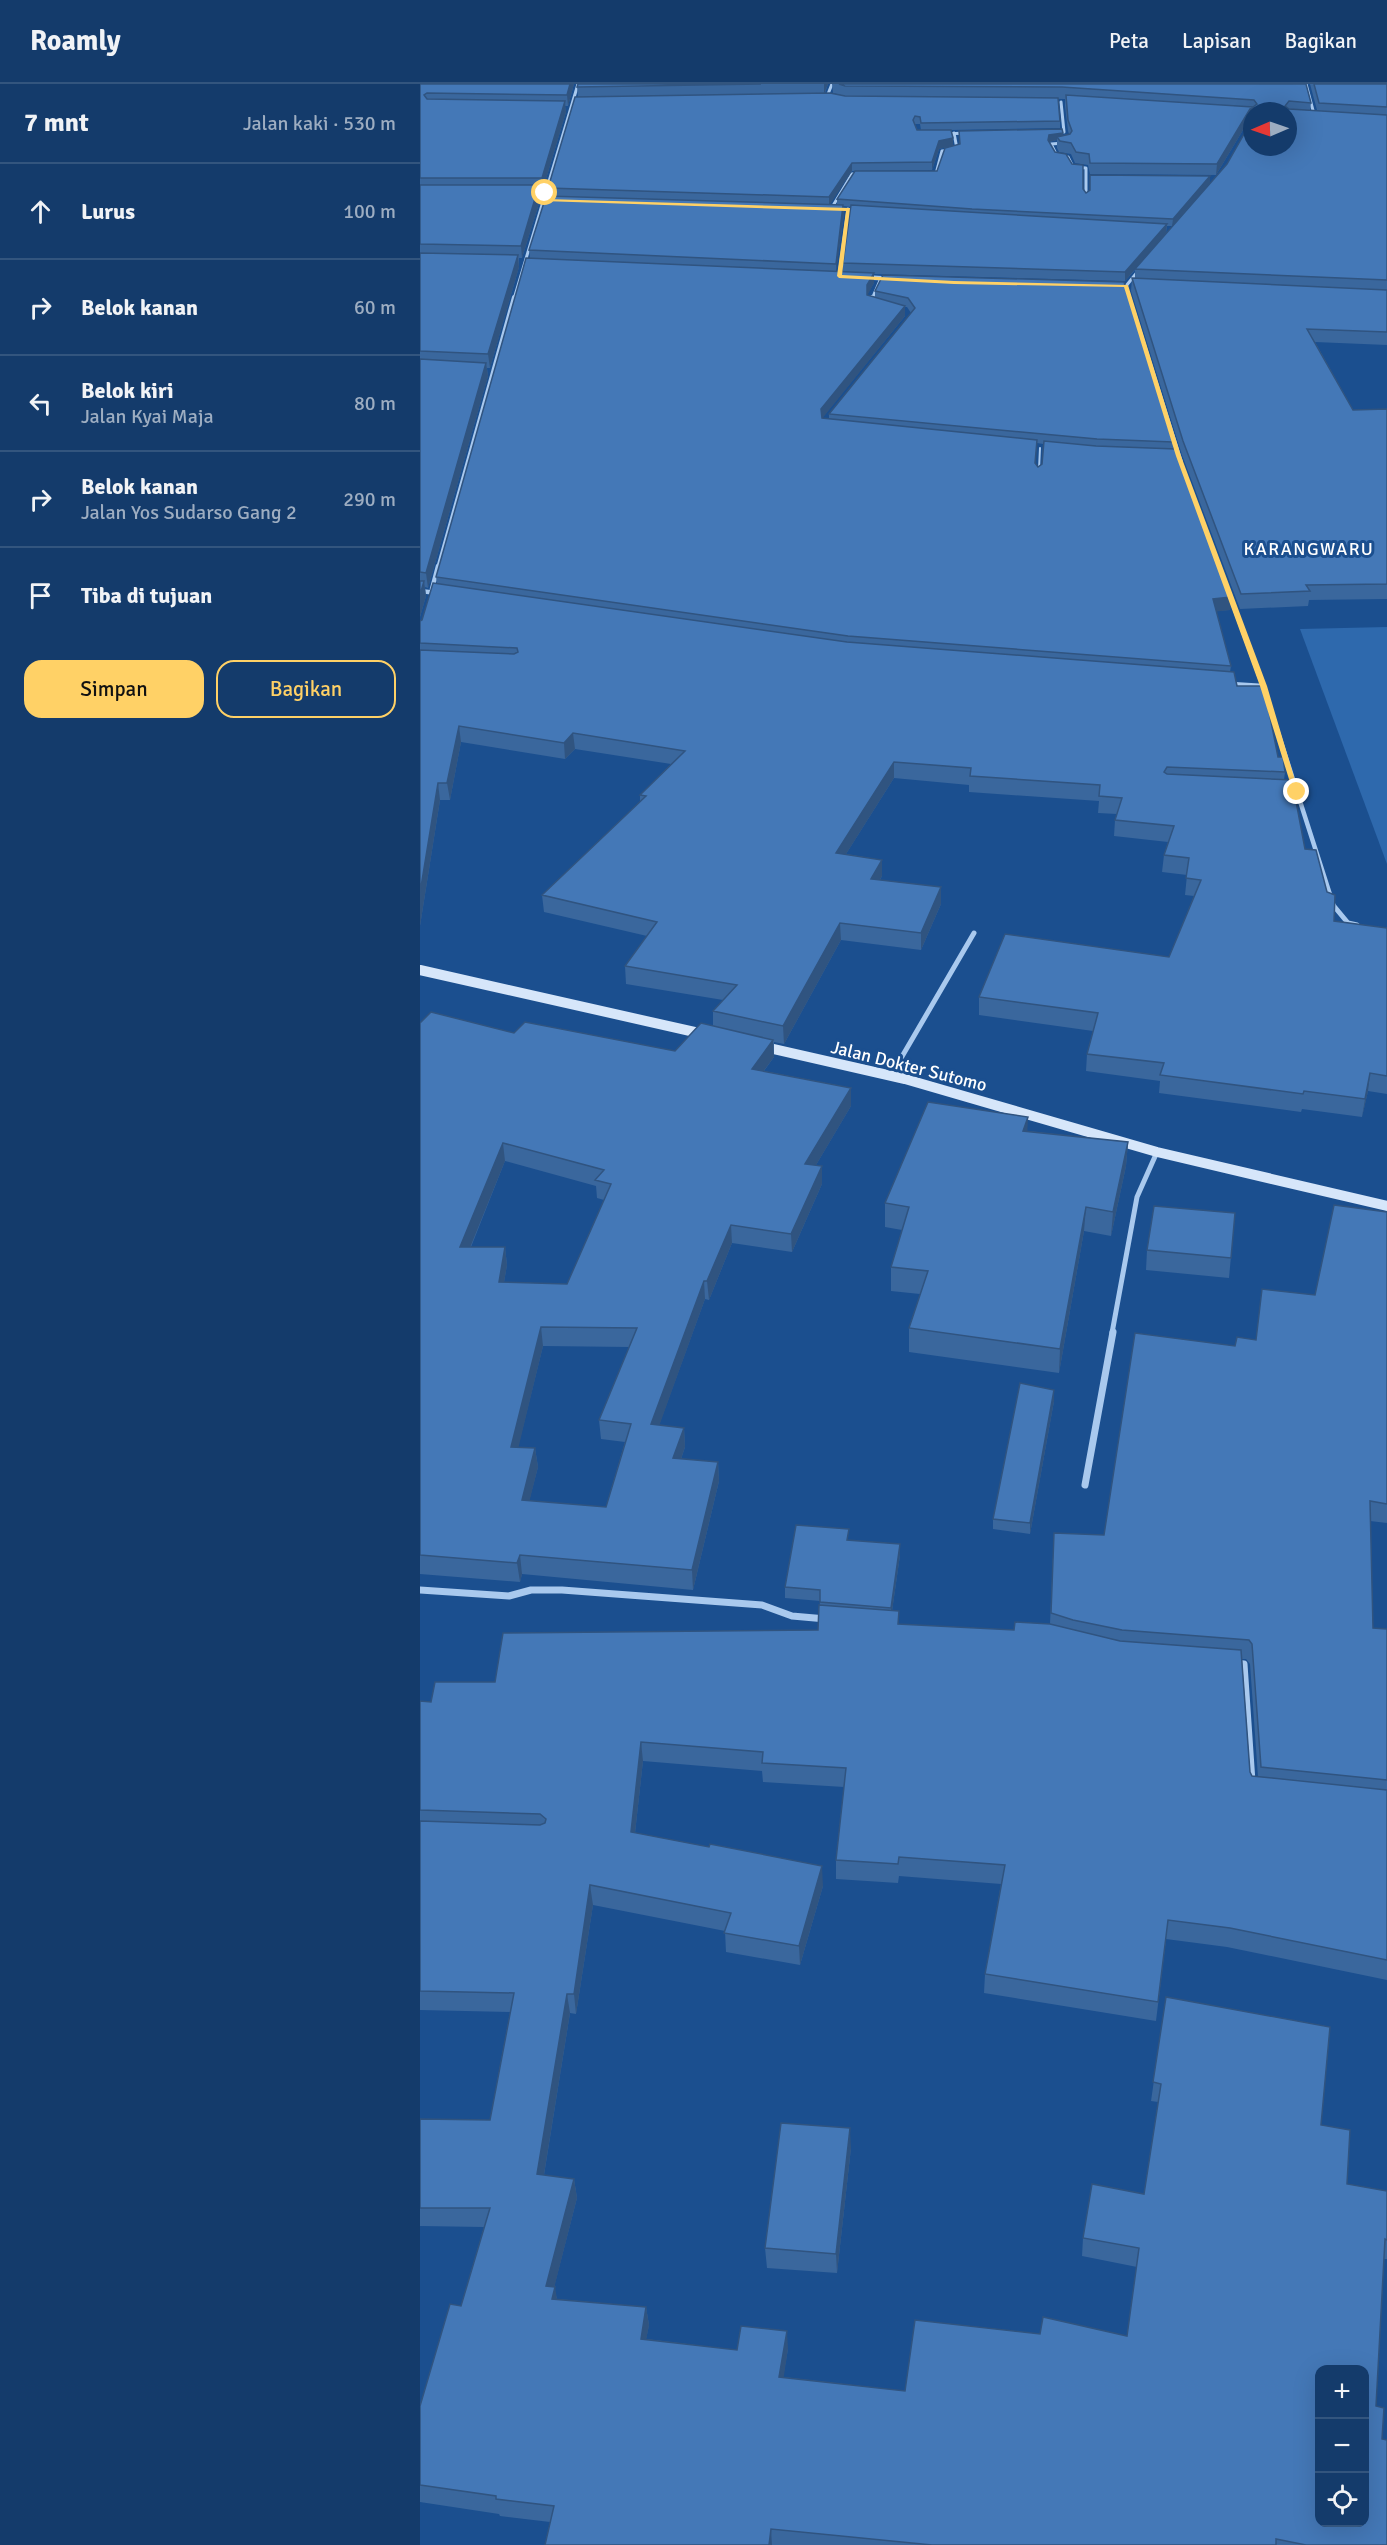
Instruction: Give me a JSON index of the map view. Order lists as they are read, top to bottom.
{
  "streets": {
    "main road": ["Jalan Dokter Sutomo"]
  },
  "districts": ["KARANGWARU"],
  "north": "left",
  "page": {
    "header": "Roamly",
    "nav": ["Peta", "Lapisan", "Bagikan"],
    "heading": ["7 mnt", "Jalan kaki · 530 m"],
    "list": [
      ["Lurus", "100 m"],
      ["Belok kanan", "60 m"],
      ["Belok kiri", "Jalan Kyai Maja", "80 m"],
      ["Belok kanan", "Jalan Yos Sudarso Gang 2", "290 m"],
      "Tiba di tujuan"
    ],
    "buttons": ["Simpan", "Bagikan"],
    "map_buttons": ["+", "−"]
  }
}
